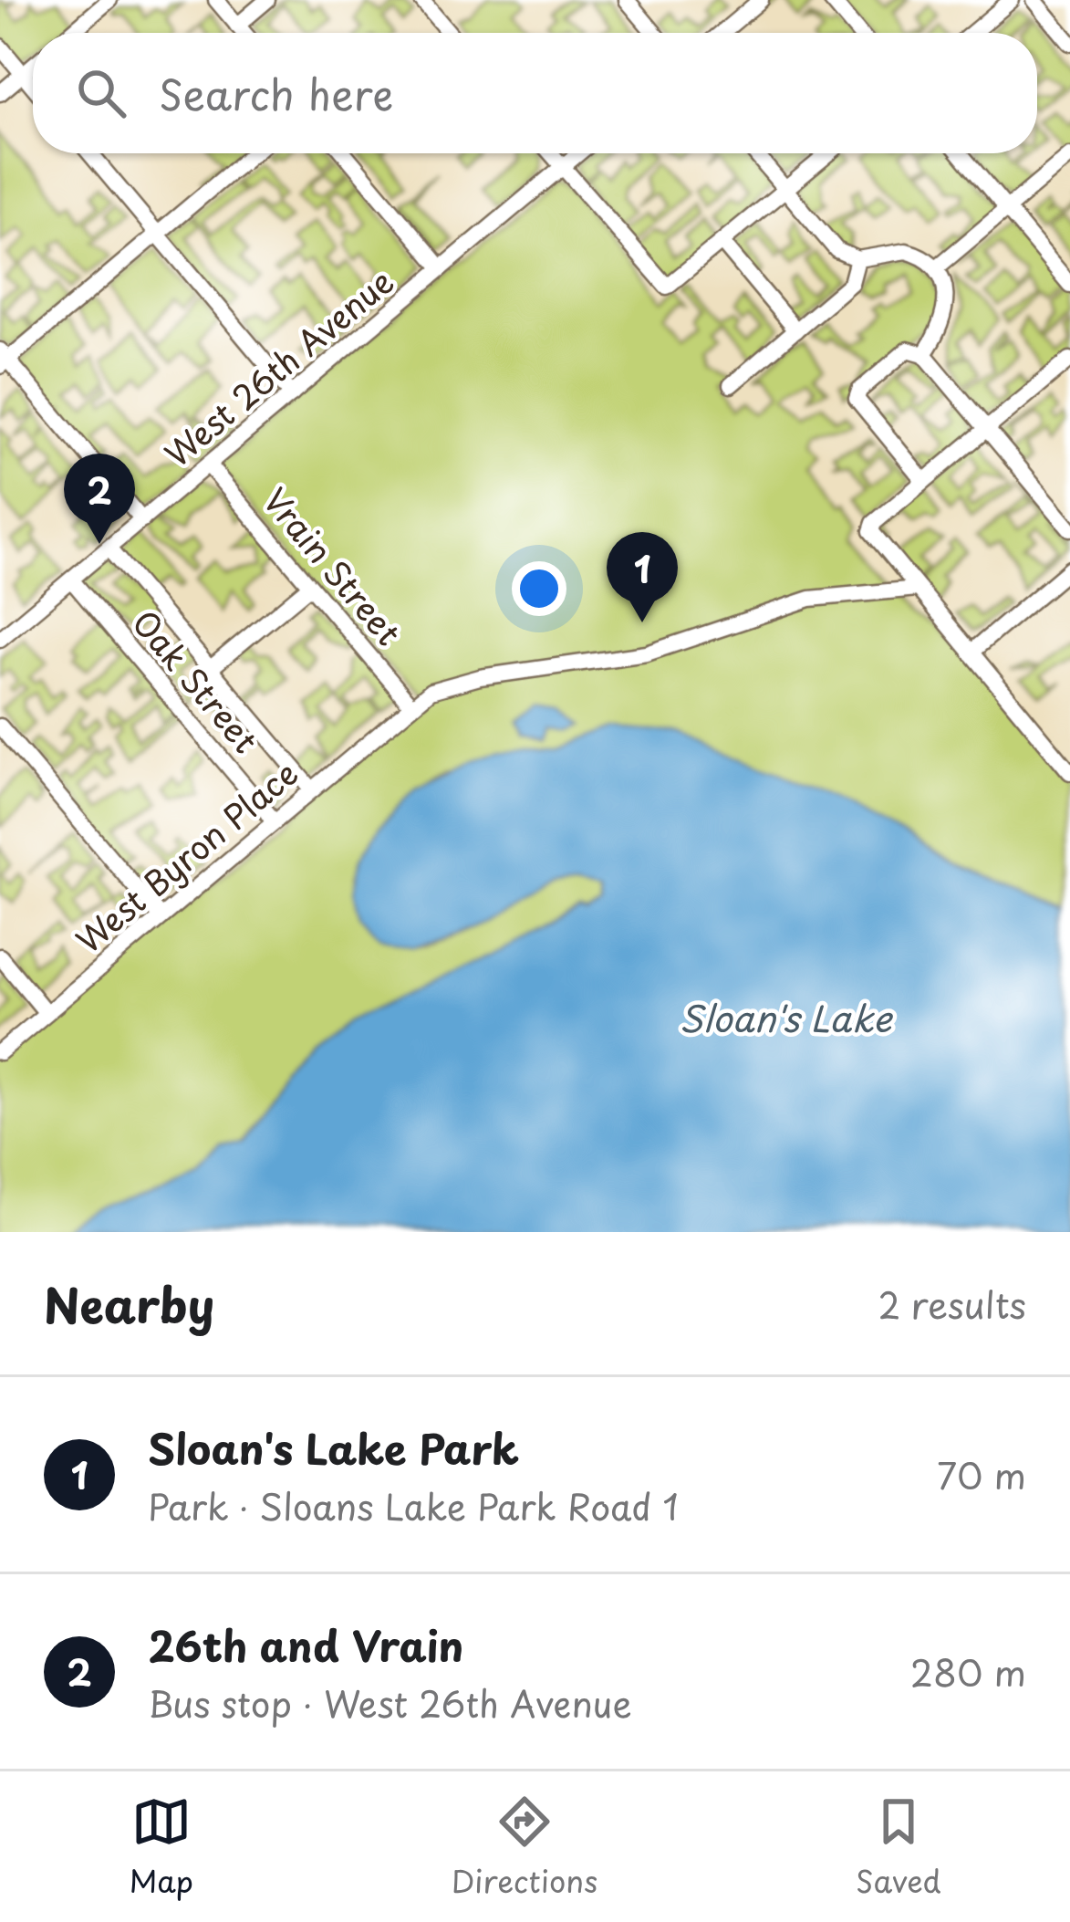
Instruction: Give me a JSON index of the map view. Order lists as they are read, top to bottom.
{
  "streets": {
    "street": [
      "West 26th Avenue",
      "Vrain Street",
      "Oak Street",
      "West Byron Place"
    ]
  },
  "crossings": [
    ["West 26th Avenue", "Vrain Street"],
    ["West 26th Avenue", "Oak Street"],
    ["Vrain Street", "West Byron Place"],
    ["Oak Street", "West Byron Place"]
  ],
  "water": ["Sloan's Lake"],
  "page": {
    "search": "Search here",
    "pins": ["2", "1"],
    "heading": ["Nearby", "2 results"],
    "list": [
      {
        "mark": "1",
        "name": "Sloan's Lake Park",
        "note": "Park · Sloans Lake Park Road 1",
        "value": "70 m"
      },
      {
        "mark": "2",
        "name": "26th and Vrain",
        "note": "Bus stop · West 26th Avenue",
        "value": "280 m"
      }
    ],
    "nav": ["Map", "Directions", "Saved"]
  }
}
